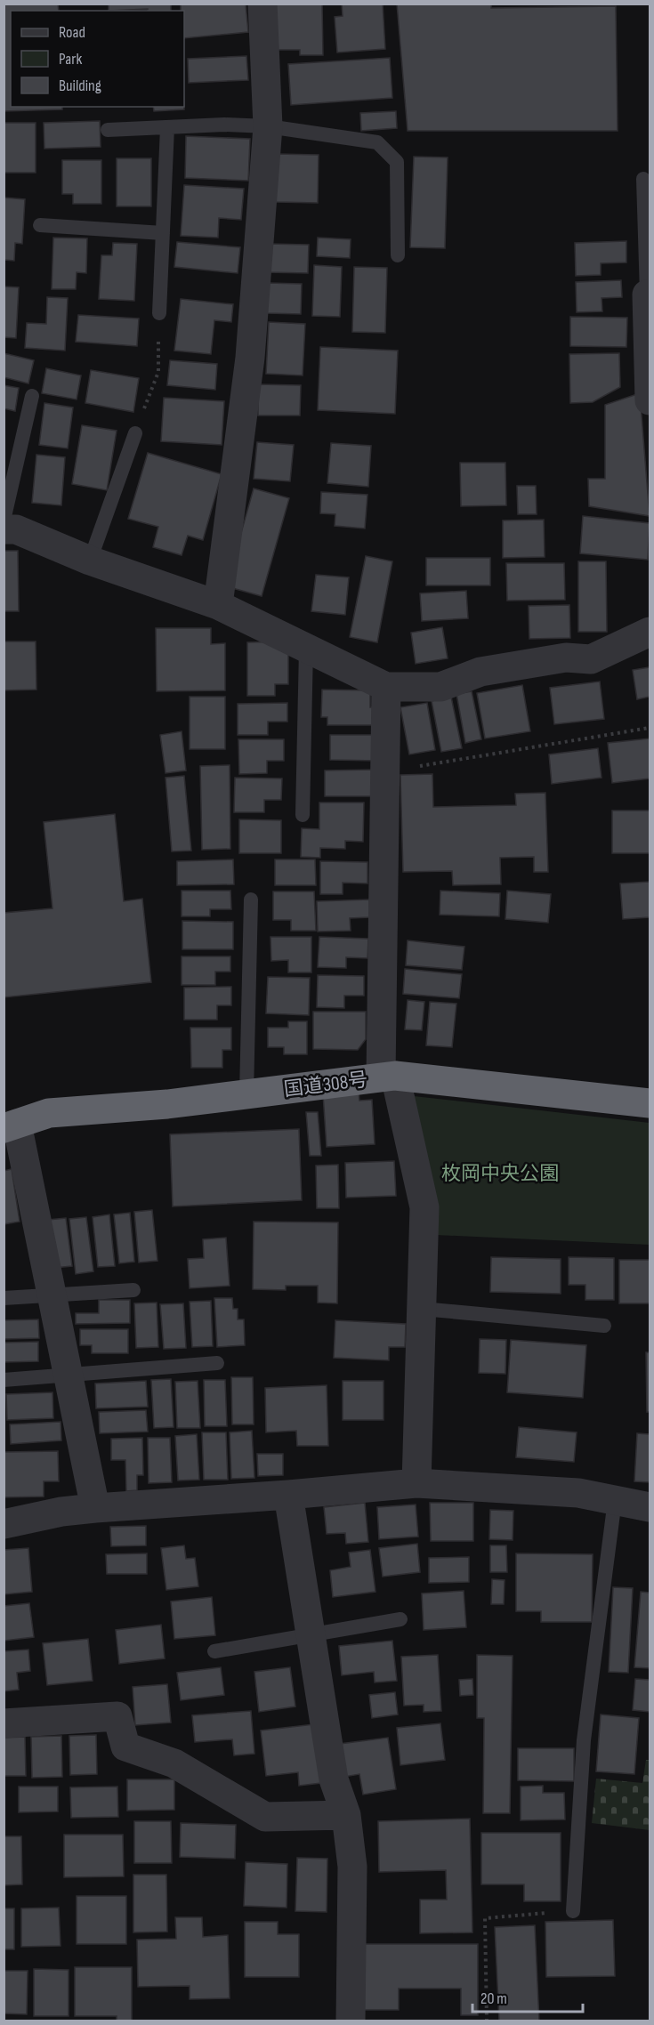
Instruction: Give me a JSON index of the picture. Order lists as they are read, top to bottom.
{
  "streets": {
    "highway": ["国道308号"]
  },
  "parks": ["枚岡中央公園"],
  "legend": ["Road", "Park", "Building"],
  "scale_bar": "20 m"
}
